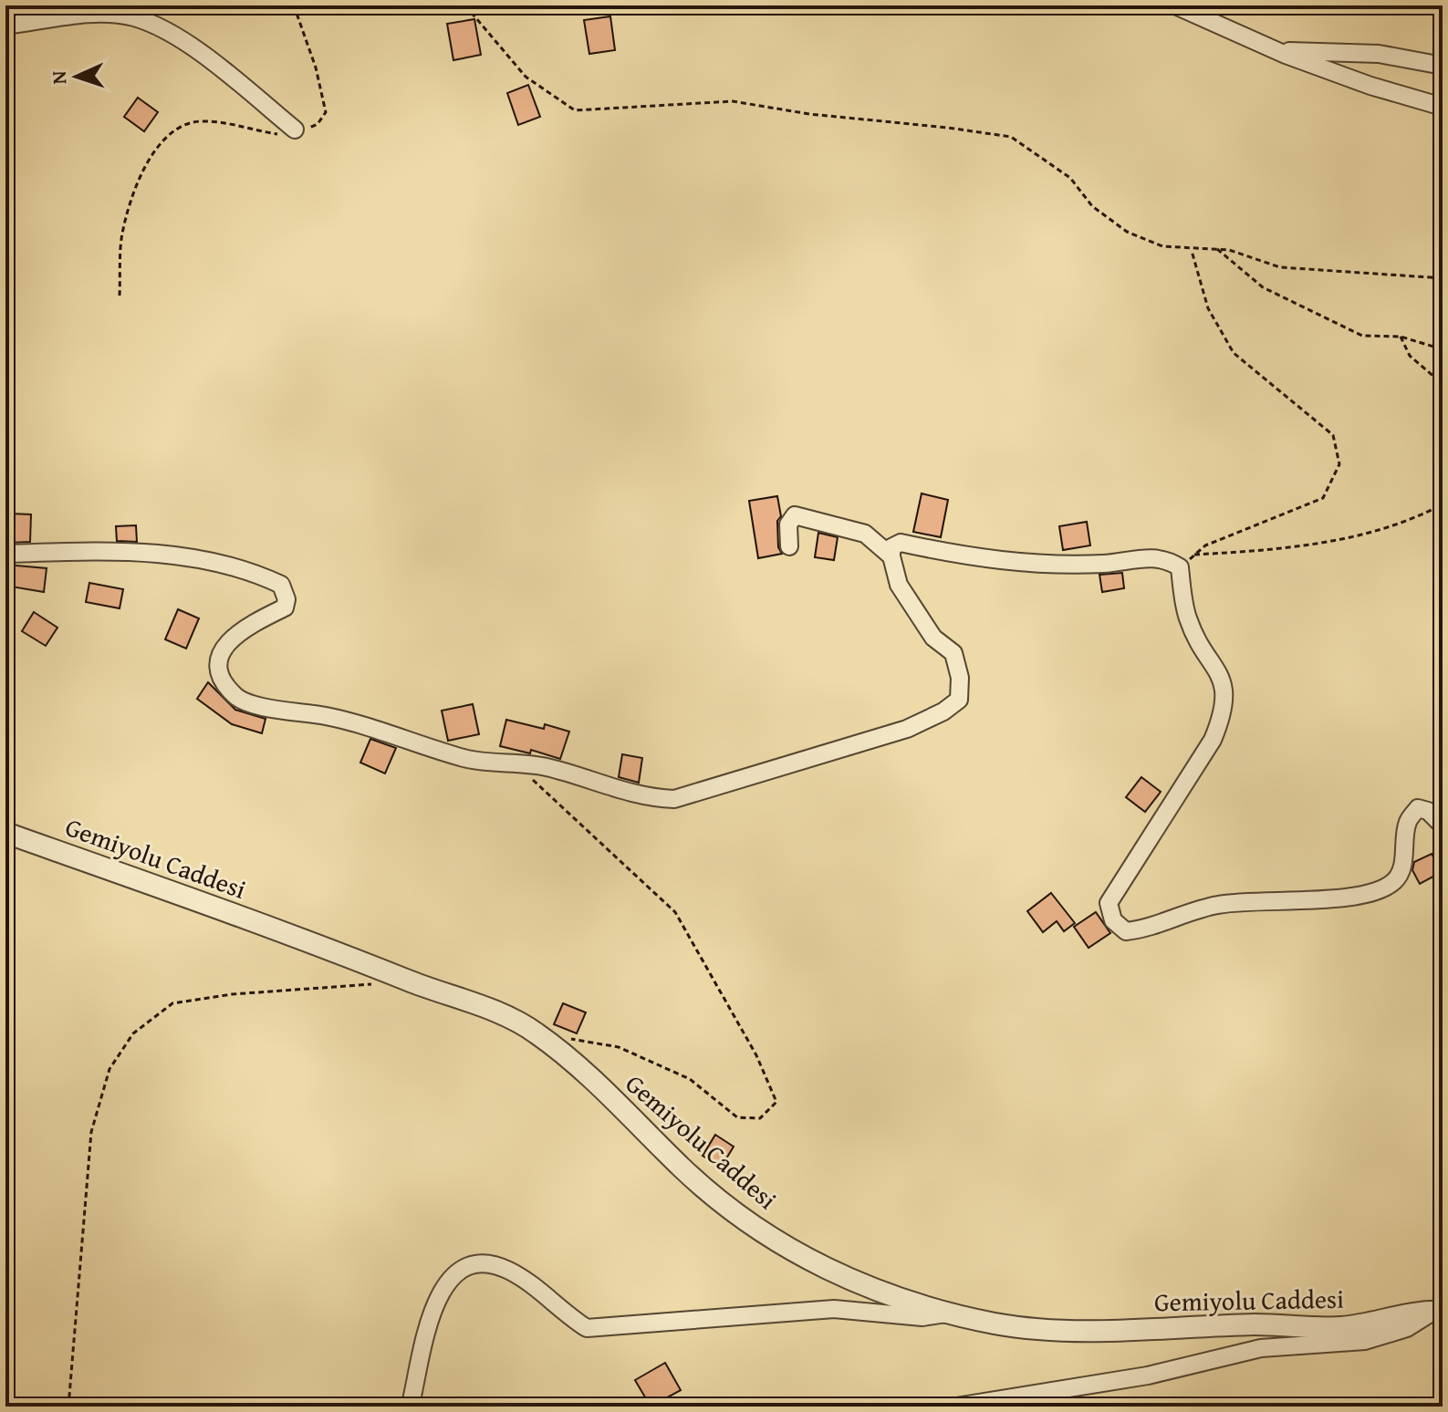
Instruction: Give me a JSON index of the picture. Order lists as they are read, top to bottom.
{
  "streets": {
    "street": ["Gemiyolu Caddesi"]
  },
  "north": "left"
}
